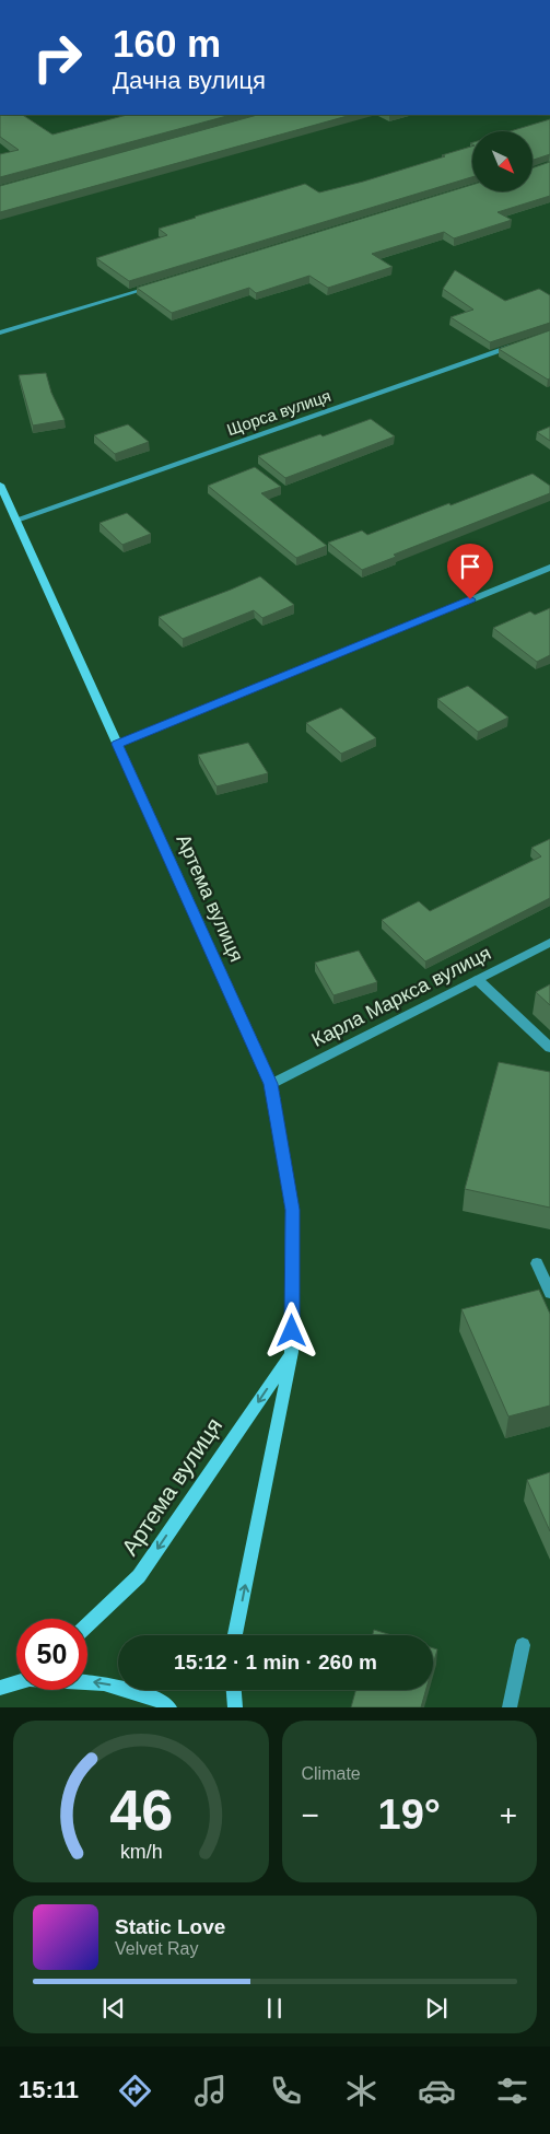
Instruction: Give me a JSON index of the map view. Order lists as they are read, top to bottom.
{
  "streets": {
    "main road": ["Артема вулиця"],
    "street": ["Щорса вулиця", "Карла Маркса вулиця"]
  },
  "crossings": [
    ["Щорса вулиця", "Артема вулиця"],
    ["Артема вулиця", "Карла Маркса вулиця"]
  ],
  "north": "bottom right",
  "page": {
    "turn": ["160 m", "Дачна вулиця"],
    "limit": "50",
    "trip": "15:12 · 1 min · 260 m",
    "tile": "Climate",
    "heat": ["−", "19°", "+"],
    "song": ["Static Love", "Velvet Ray"],
    "tabs": "15:11",
    "gauge": ["46", "km/h"]
  }
}
